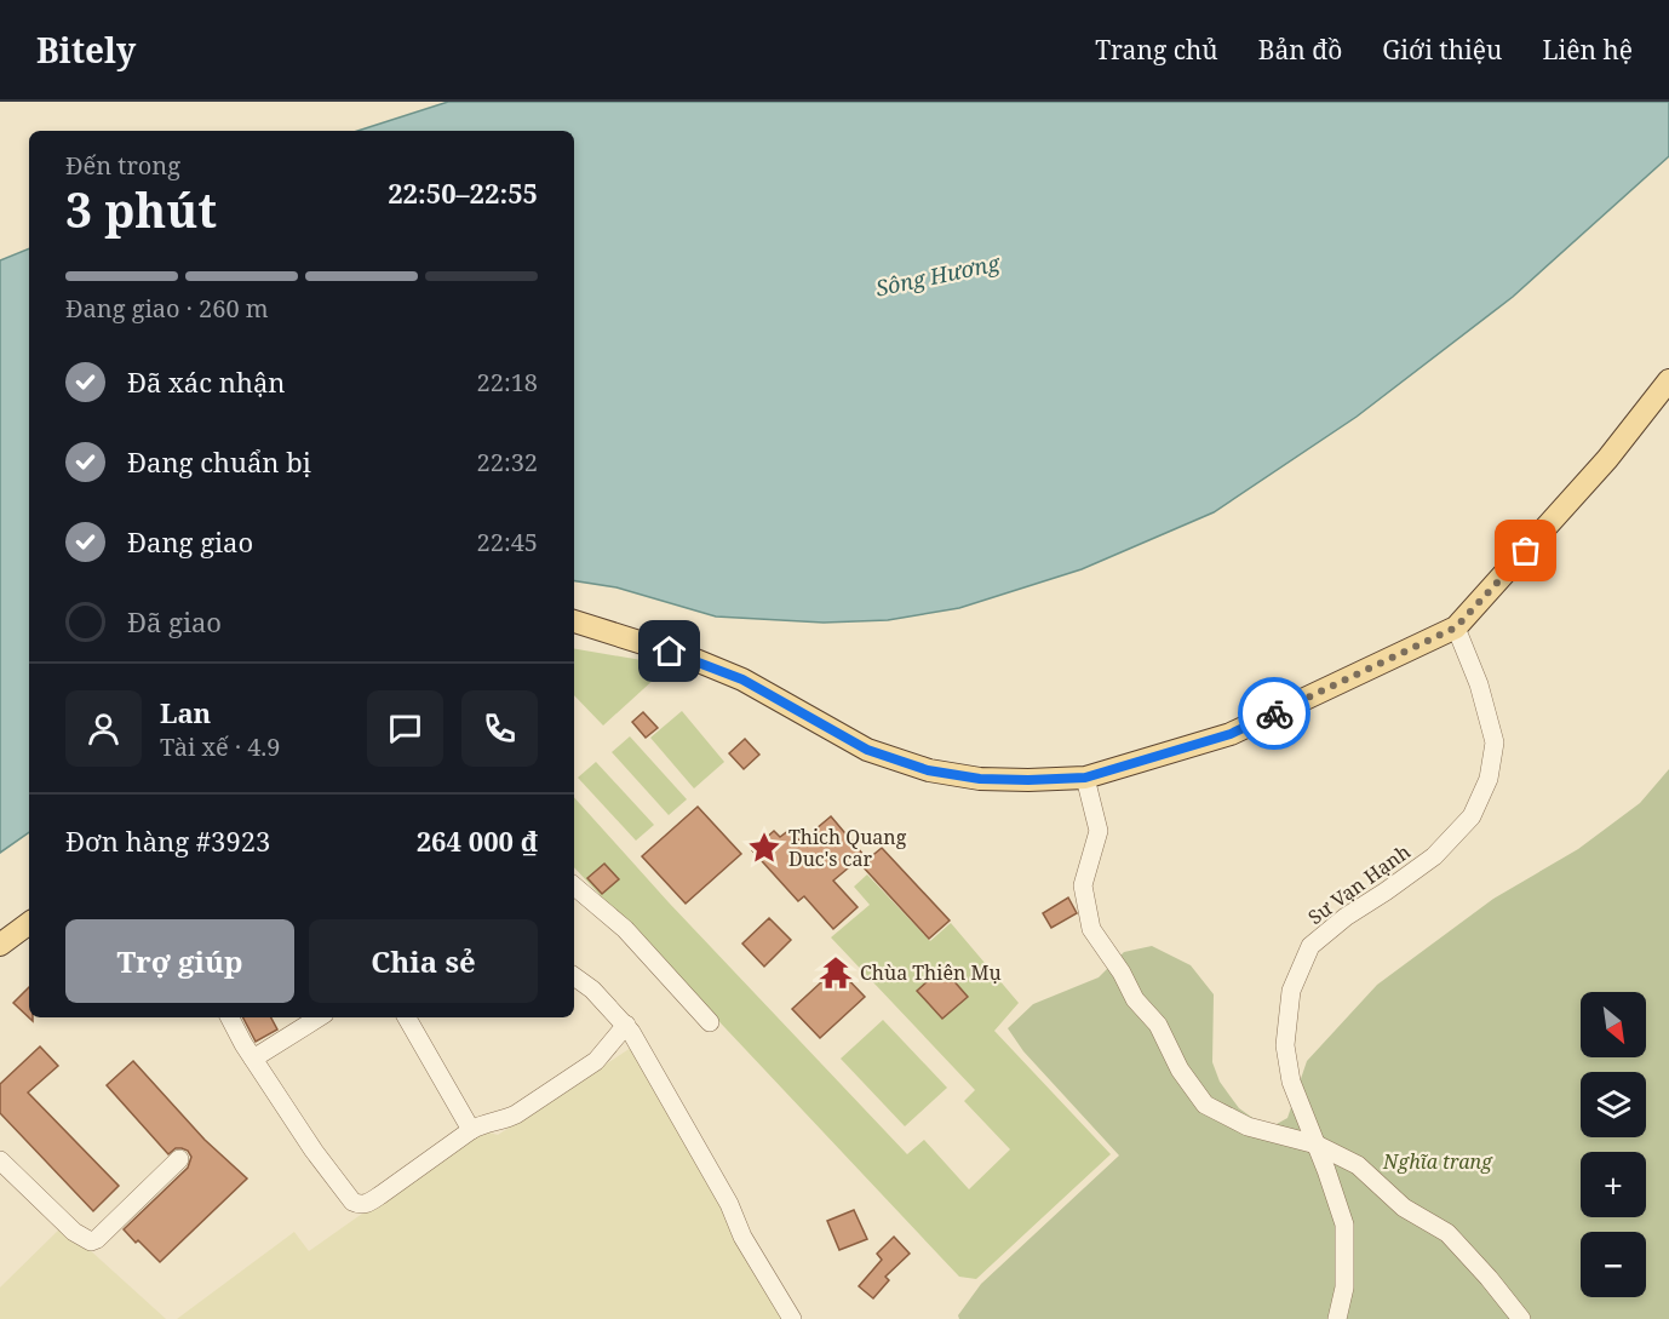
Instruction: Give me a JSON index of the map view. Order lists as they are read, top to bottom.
{
  "streets": {
    "street": ["Sư Vạn Hạnh"]
  },
  "water": ["Sông Hương"],
  "parks": ["Nghĩa trang"],
  "places": {
    "place": ["Thich Quang Duc's car"],
    "temple": ["Chùa Thiên Mụ"]
  },
  "north": "bottom right",
  "page": {
    "header": "Bitely",
    "nav": [
      "Trang chủ",
      "Bản đồ",
      "Giới thiệu",
      "Liên hệ"
    ],
    "heading": ["3 phút", "Đến trong", "22:50–22:55"],
    "panel": [
      "Lan",
      "Tài xế · 4.9",
      "Đơn hàng #3923",
      "264 000 ₫"
    ],
    "bar": "Đang giao · 260 m",
    "list": [
      ["Đã xác nhận", "22:18"],
      ["Đang chuẩn bị", "22:32"],
      ["Đang giao", "22:45"],
      "Đã giao"
    ],
    "buttons": ["Trợ giúp", "Chia sẻ"],
    "map_buttons": ["+", "−"]
  }
}
